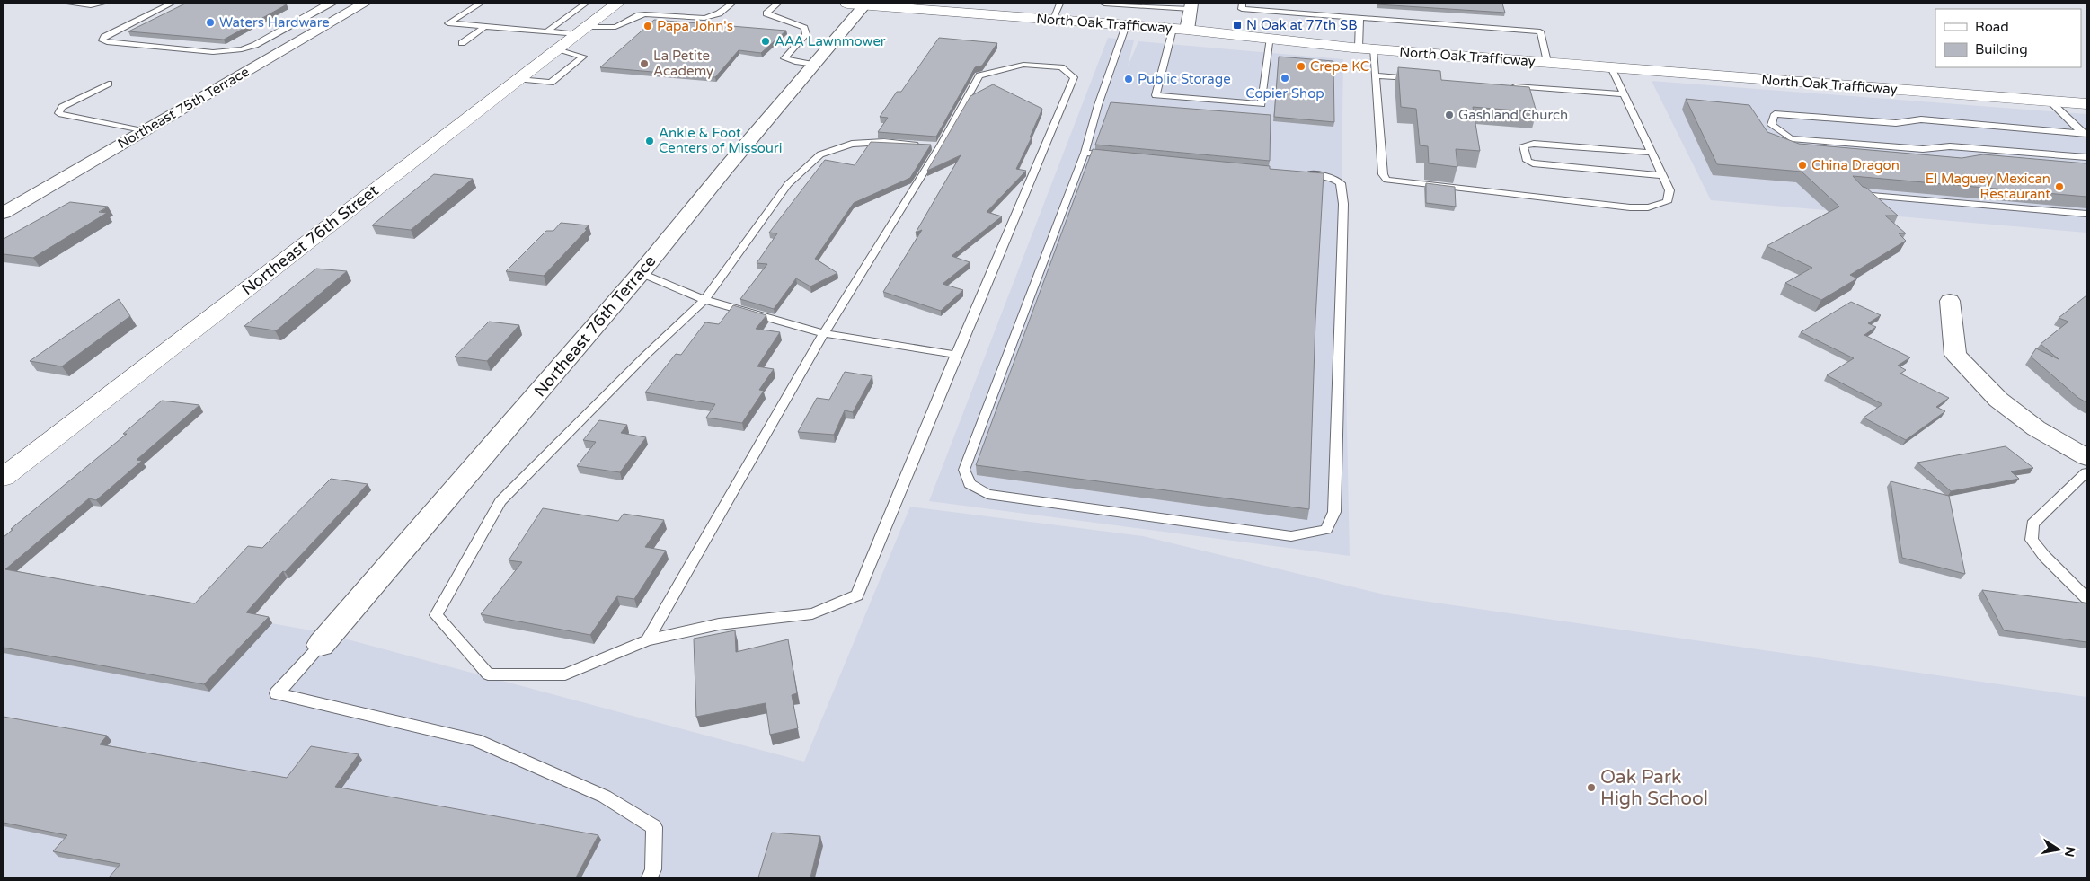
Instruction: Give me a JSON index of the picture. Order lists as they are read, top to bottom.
{
  "streets": {
    "main road": ["North Oak Trafficway", "Northeast 76th Street"],
    "street": ["Northeast 75th Terrace", "Northeast 76th Terrace"]
  },
  "crossings": [
    ["North Oak Trafficway", "Northeast 76th Terrace"]
  ],
  "places": {
    "other": [
      "Waters Hardware",
      "Papa John's",
      "AAA Lawnmower",
      "La Petite Academy",
      "Crepe KC",
      "Copier Shop",
      "Public Storage",
      "Gashland Church",
      "Ankle & Foot Centers of Missouri",
      "China Dragon",
      "El Maguey Mexican Restaurant",
      "Oak Park High School"
    ],
    "transit": ["N Oak at 77th SB"]
  },
  "legend": ["Road", "Building"],
  "north": "right"
}
